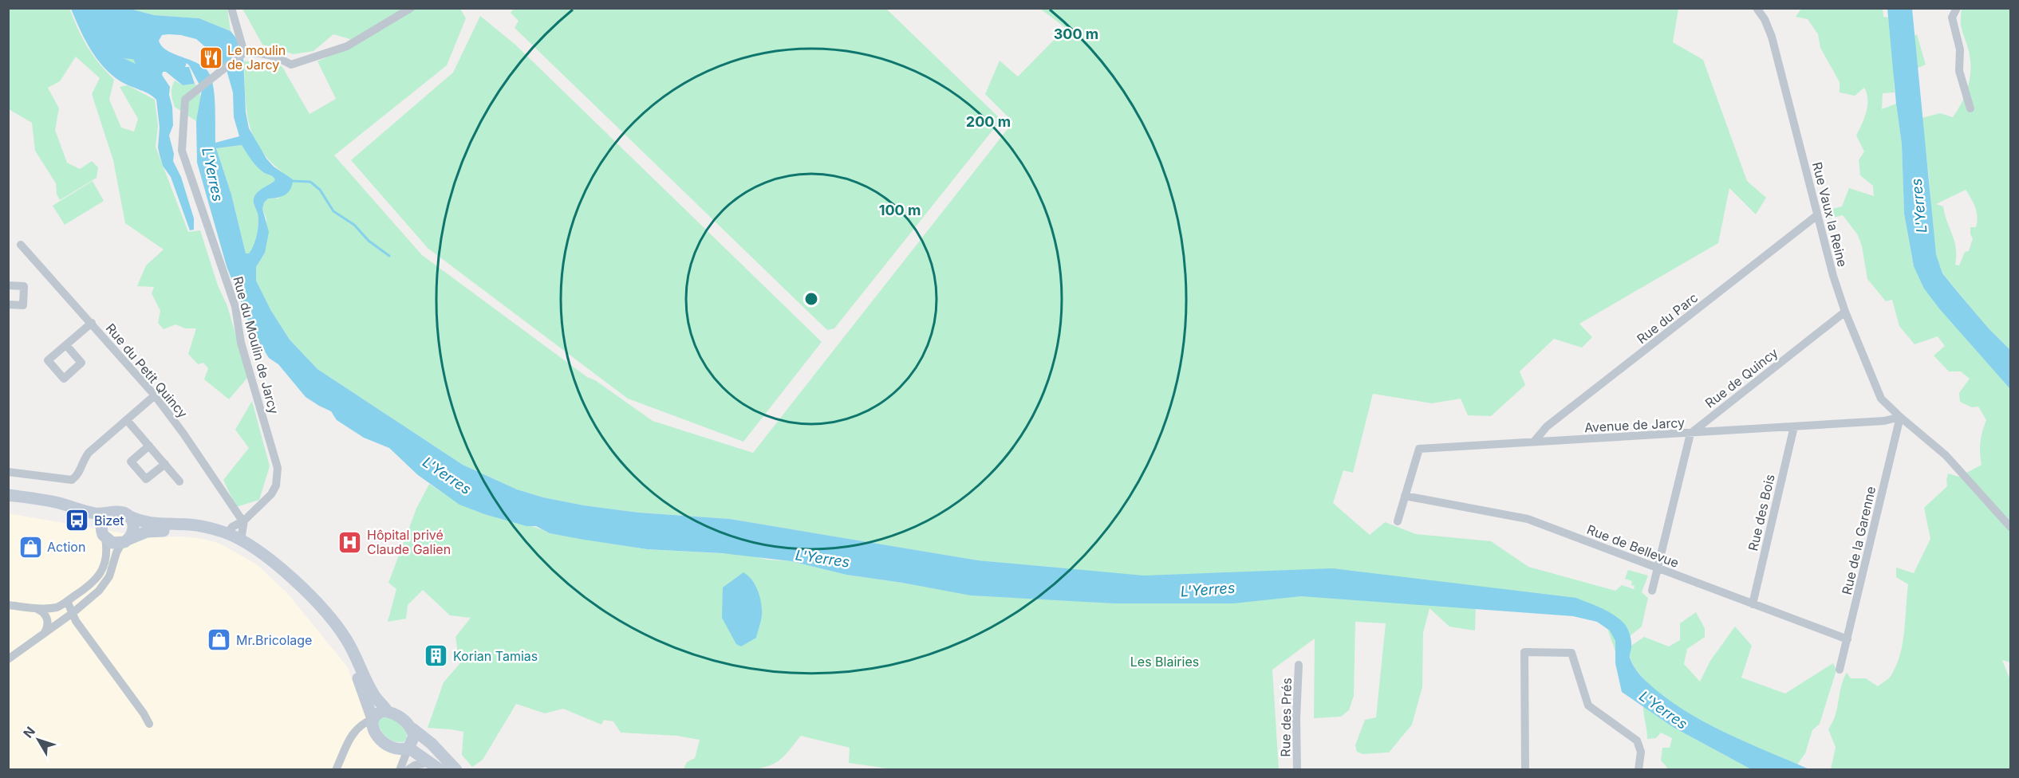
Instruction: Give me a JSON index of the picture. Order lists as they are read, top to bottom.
{
  "streets": {
    "street": [
      "Rue Vaux la Reine",
      "Rue du Parc",
      "Rue du Moulin de Jarcy",
      "Rue du Petit Quincy",
      "Rue de Quincy",
      "Avenue de Jarcy",
      "Rue des Bois",
      "Rue de la Garenne",
      "Rue de Bellevue",
      "Rue des Prés"
    ]
  },
  "crossings": [
    ["Rue Vaux la Reine", "Rue du Parc"],
    ["Rue Vaux la Reine", "Rue de Quincy"],
    ["Rue Vaux la Reine", "Avenue de Jarcy"],
    ["Rue Vaux la Reine", "Rue de la Garenne"],
    ["Rue du Parc", "Avenue de Jarcy"],
    ["Rue du Moulin de Jarcy", "Rue du Petit Quincy"],
    ["Rue de Quincy", "Avenue de Jarcy"],
    ["Avenue de Jarcy", "Rue des Bois"],
    ["Avenue de Jarcy", "Rue de la Garenne"],
    ["Avenue de Jarcy", "Rue de Bellevue"],
    ["Rue des Bois", "Rue de Bellevue"],
    ["Rue de la Garenne", "Rue de Bellevue"]
  ],
  "water": ["L'Yerres"],
  "parks": ["Les Blairies"],
  "places": {
    "restaurant": ["Le moulin de Jarcy"],
    "bus stop": ["Bizet"],
    "hospital": ["Hôpital privé Claude Galien"],
    "shop": ["Action", "Mr.Bricolage"],
    "building": ["Korian Tamias"]
  },
  "north": "top left",
  "rings": ["300 m", "200 m", "100 m"]
}
